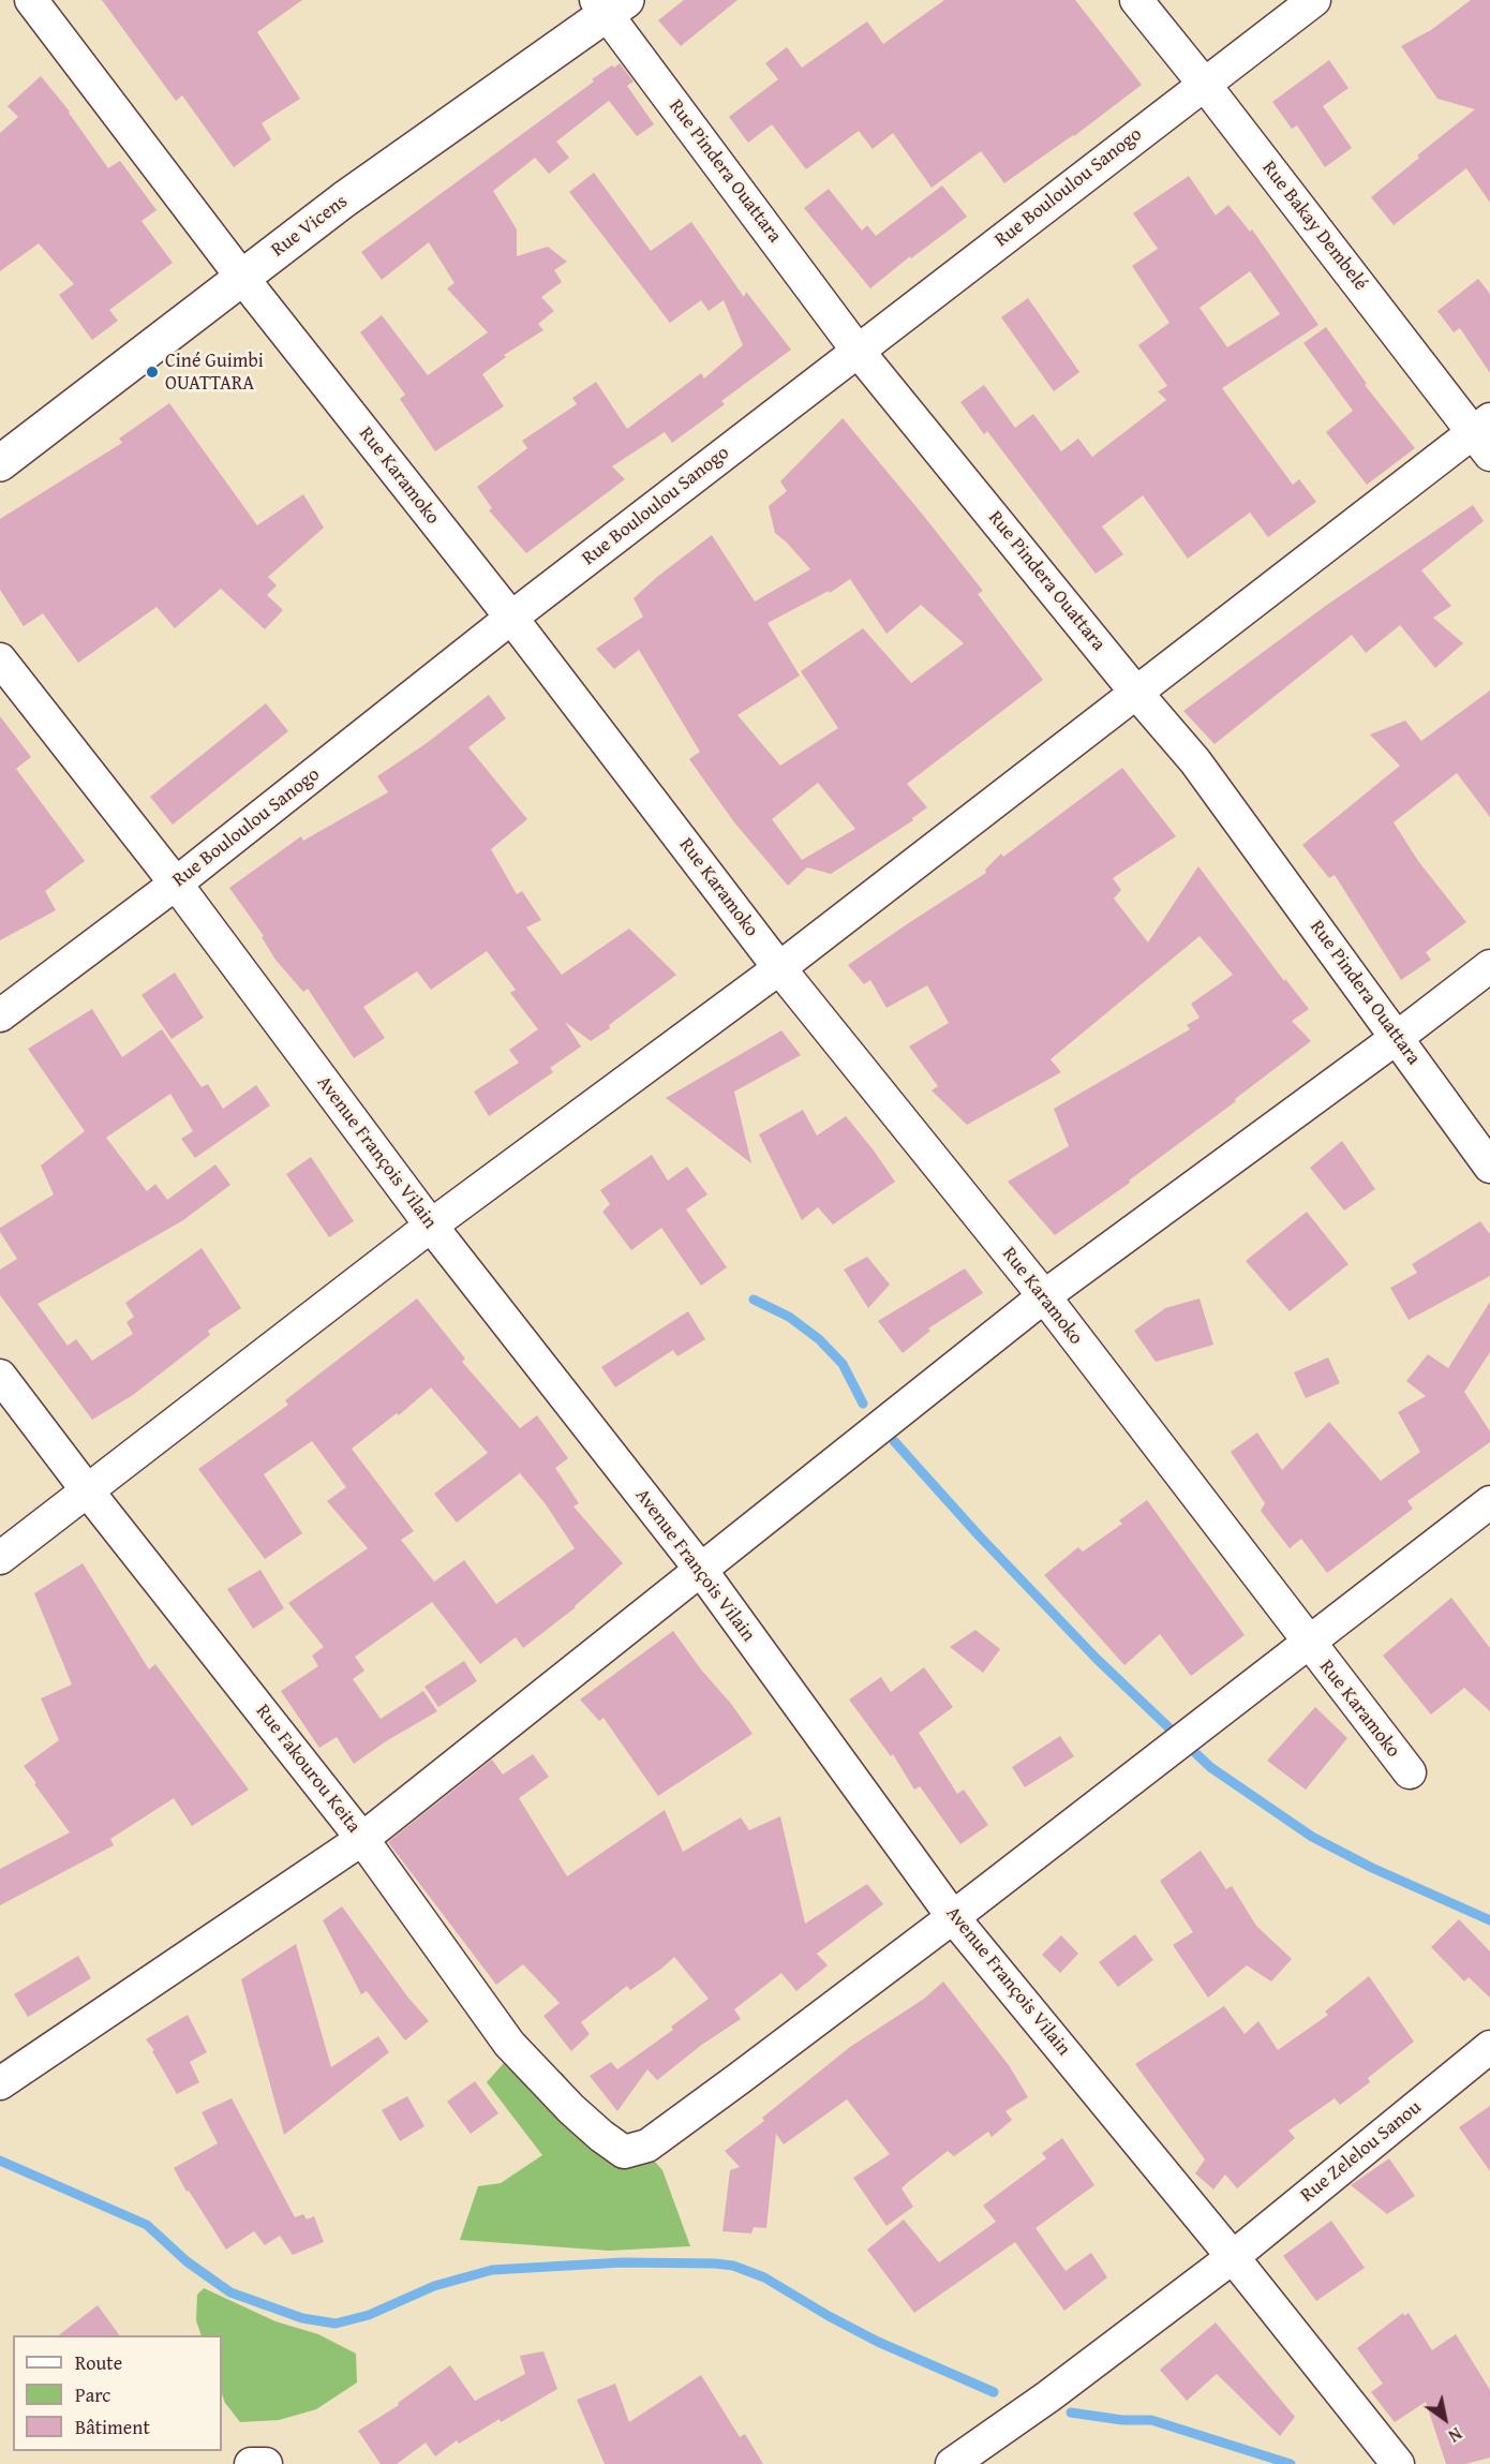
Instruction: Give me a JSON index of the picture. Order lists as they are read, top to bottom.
{
  "streets": {
    "street": [
      "Rue Pindera Ouattara",
      "Rue Bouloulou Sanogo",
      "Rue Vicens",
      "Rue Bakay Dembelé",
      "Rue Karamoko",
      "Avenue François Vilain",
      "Rue Fakourou Keita",
      "Rue Zelelou Sanou"
    ]
  },
  "crossings": [
    ["Rue Pindera Ouattara", "Rue Bouloulou Sanogo"],
    ["Rue Pindera Ouattara", "Rue Vicens"],
    ["Rue Bouloulou Sanogo", "Rue Bakay Dembelé"],
    ["Rue Bouloulou Sanogo", "Rue Karamoko"],
    ["Rue Bouloulou Sanogo", "Avenue François Vilain"],
    ["Rue Vicens", "Rue Karamoko"],
    ["Avenue François Vilain", "Rue Fakourou Keita"],
    ["Avenue François Vilain", "Rue Zelelou Sanou"]
  ],
  "places": ["Ciné Guimbi OUATTARA"],
  "legend": ["Route", "Parc", "Bâtiment"],
  "north": "bottom right"
}
